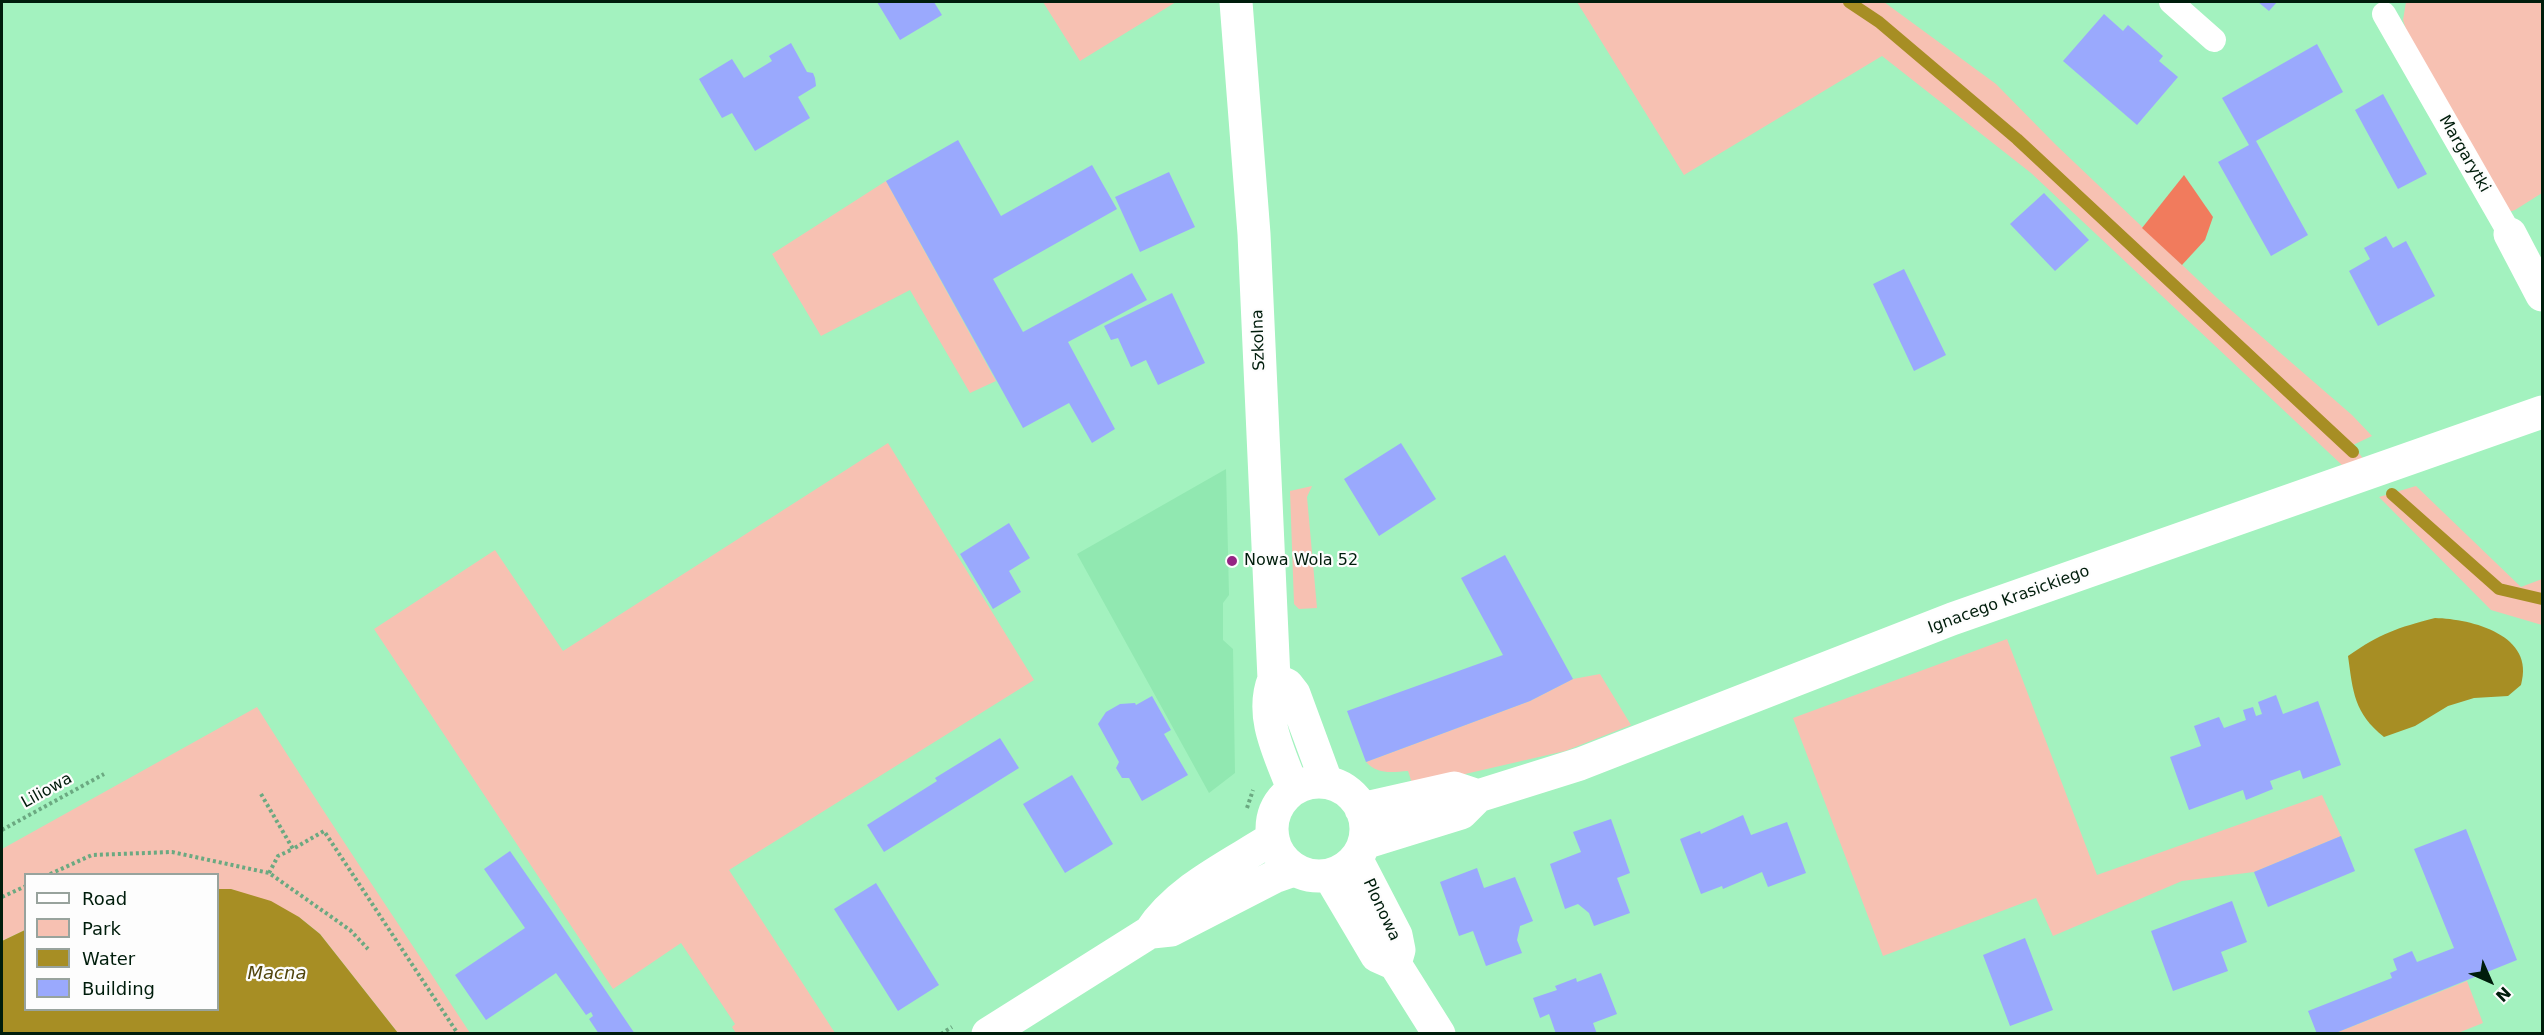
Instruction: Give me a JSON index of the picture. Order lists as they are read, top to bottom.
{
  "streets": {
    "street": [
      "Margarytki",
      "Szkolna",
      "Ignacego Krasickiego",
      "Plonowa"
    ],
    "path": ["Liliowa"]
  },
  "crossings": [
    ["Szkolna", "Ignacego Krasickiego"],
    ["Szkolna", "Plonowa"],
    ["Ignacego Krasickiego", "Plonowa"]
  ],
  "water": ["Macna"],
  "places": ["Nowa Wola 52"],
  "legend": [
    "Road",
    "Park",
    "Water",
    "Building"
  ],
  "north": "bottom right"
}
